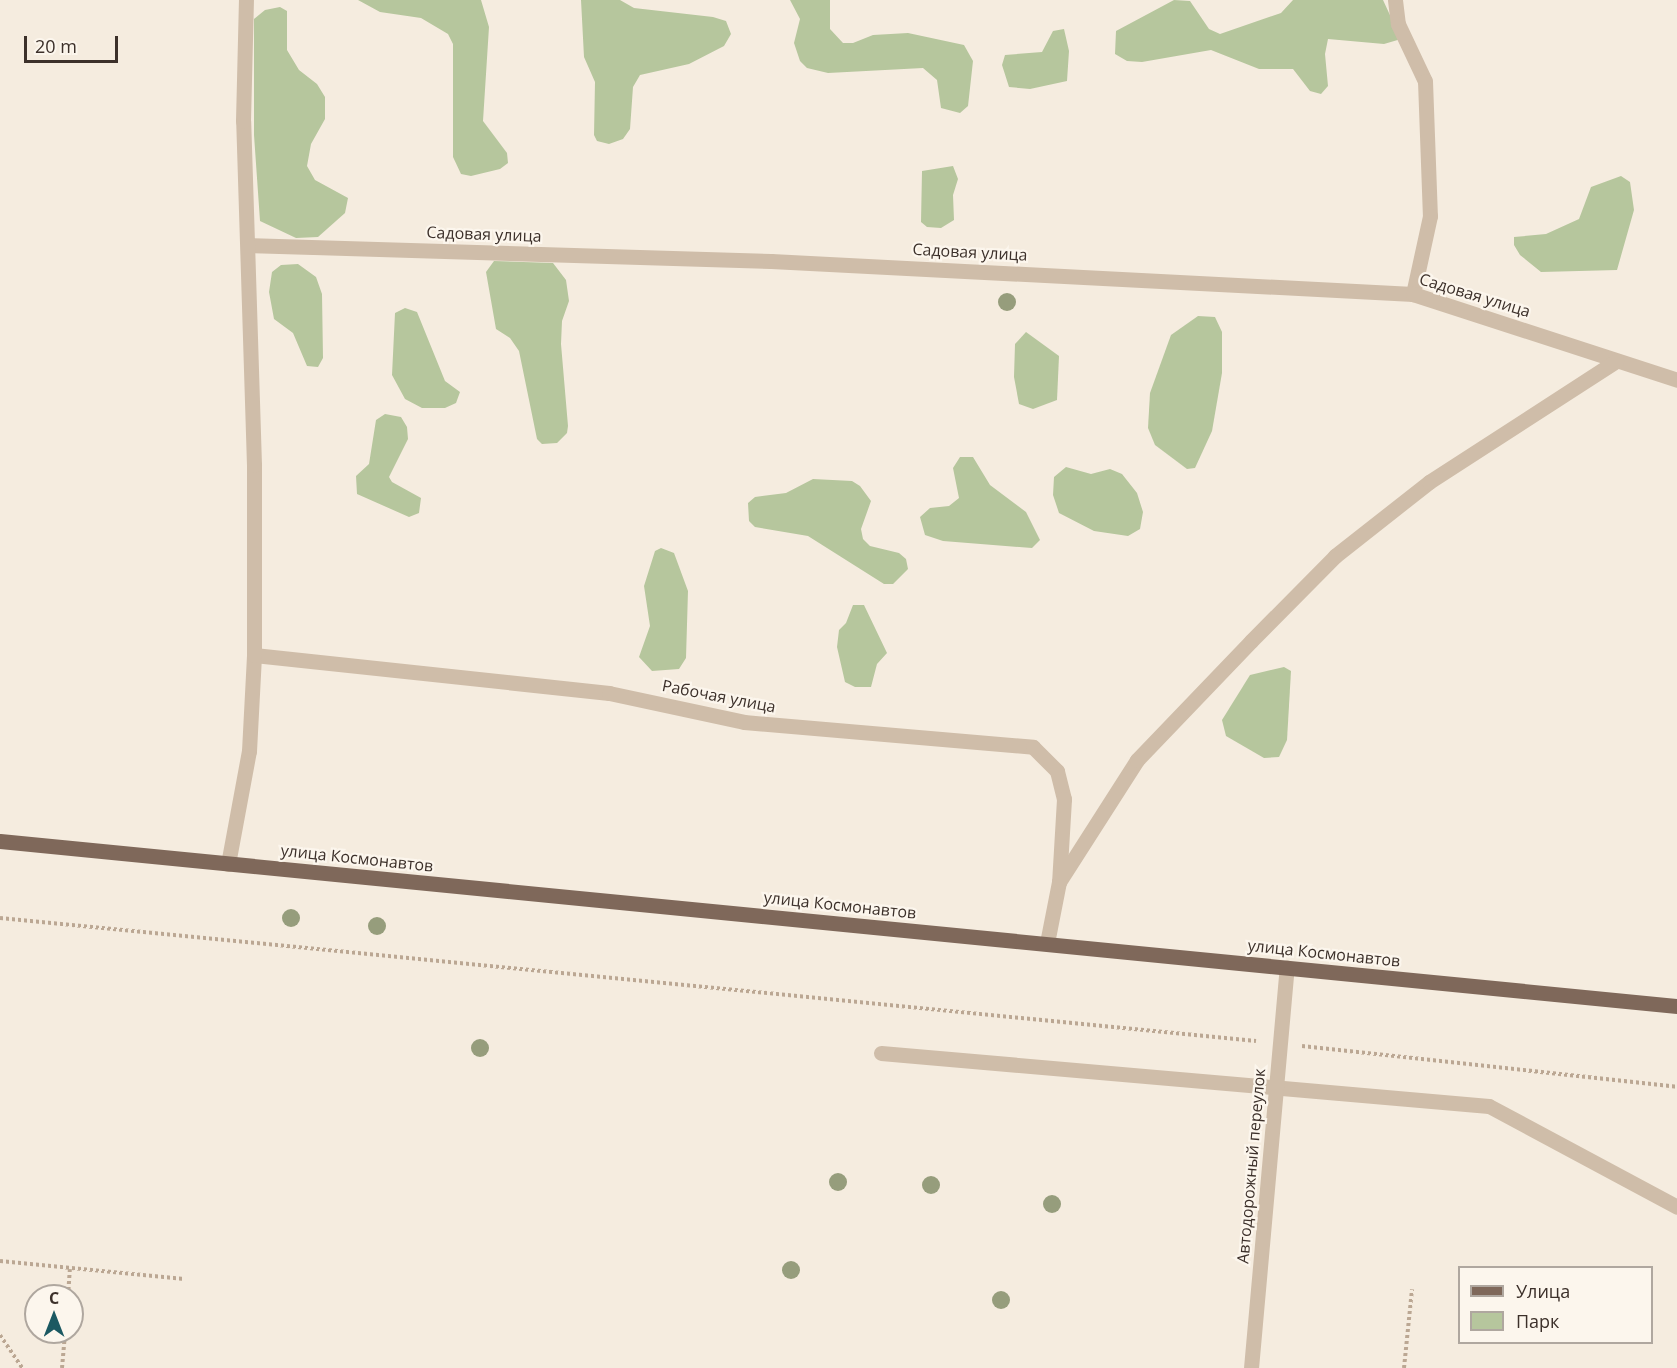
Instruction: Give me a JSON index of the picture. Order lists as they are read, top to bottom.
{
  "streets": {
    "main road": ["улица Космонавтов"],
    "street": ["Садовая улица", "Рабочая улица", "Автодорожный переулок"]
  },
  "crossings": [
    ["улица Космонавтов", "Автодорожный переулок"]
  ],
  "legend": ["Улица", "Парк"],
  "scale_bar": "20 m",
  "north": "top"
}
